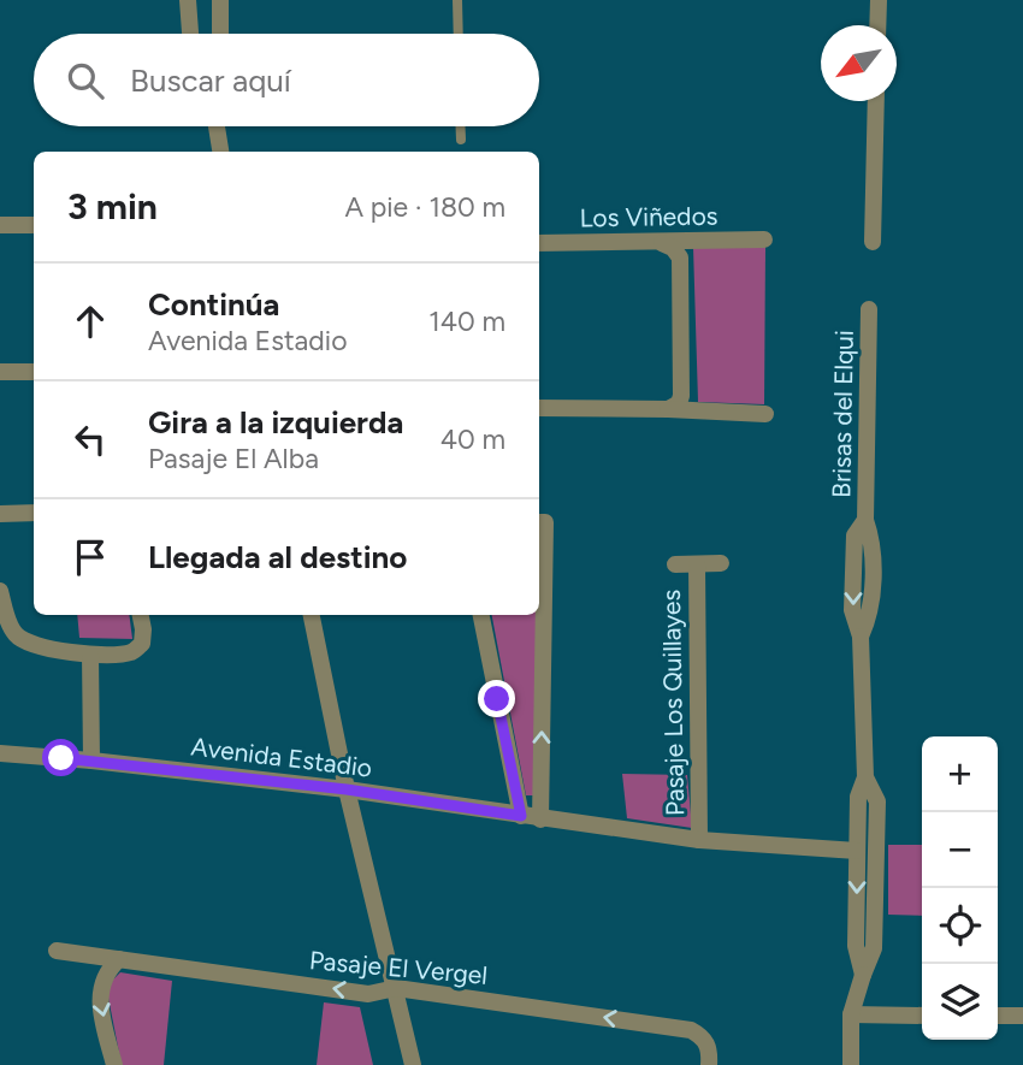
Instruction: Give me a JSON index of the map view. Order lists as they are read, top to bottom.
{
  "streets": {
    "street": [
      "Los Viñedos",
      "Brisas del Elqui",
      "Pasaje Los Quillayes",
      "Avenida Estadio",
      "Pasaje El Vergel"
    ]
  },
  "crossings": [
    ["Brisas del Elqui", "Avenida Estadio"],
    ["Pasaje Los Quillayes", "Avenida Estadio"]
  ],
  "one_way": ["Pasaje El Vergel"],
  "north": "bottom left",
  "page": {
    "search": "Buscar aquí",
    "heading": ["3 min", "A pie · 180 m"],
    "list": [
      ["Continúa", "Avenida Estadio", "140 m"],
      ["Gira a la izquierda", "Pasaje El Alba", "40 m"],
      "Llegada al destino"
    ],
    "map_buttons": ["+", "−"]
  }
}
